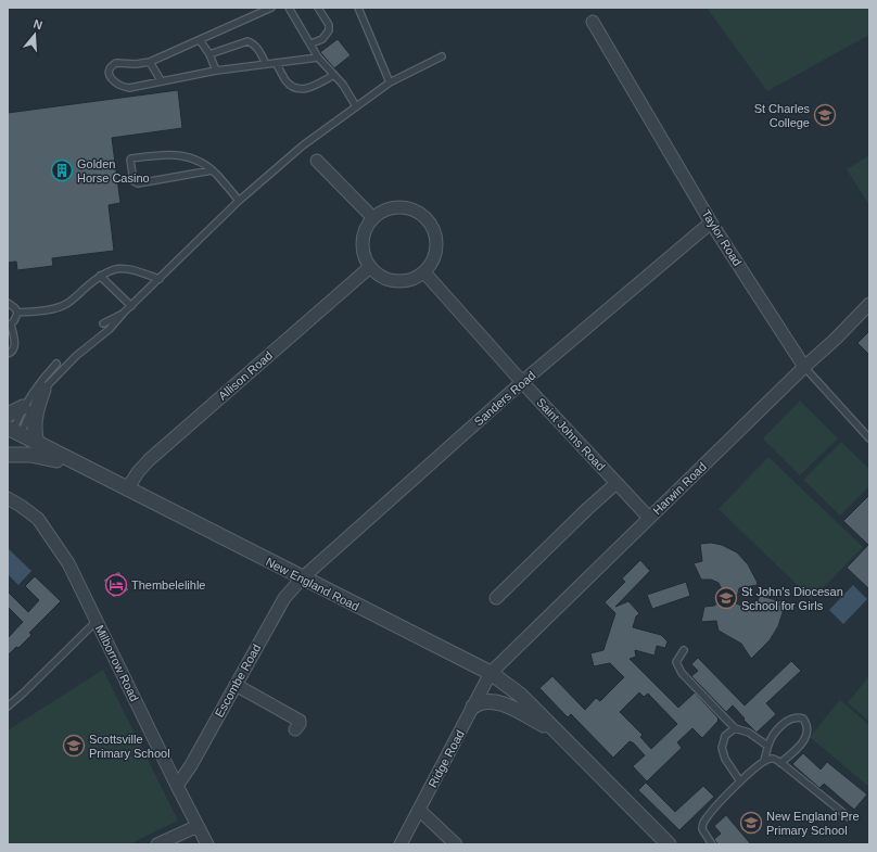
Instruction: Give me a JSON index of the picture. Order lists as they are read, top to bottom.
{
  "streets": {
    "street": [
      "Taylor Road",
      "Allison Road",
      "Sanders Road",
      "Saint Johns Road",
      "Harwin Road",
      "New England Road",
      "Milborrow Road",
      "Escombe Road",
      "Ridge Road"
    ]
  },
  "crossings": [
    ["Taylor Road", "Sanders Road"],
    ["Taylor Road", "Harwin Road"],
    ["Allison Road", "Saint Johns Road"],
    ["Allison Road", "New England Road"],
    ["Sanders Road", "Saint Johns Road"],
    ["Sanders Road", "New England Road"],
    ["Sanders Road", "Escombe Road"],
    ["Saint Johns Road", "Harwin Road"],
    ["Harwin Road", "New England Road"],
    ["Harwin Road", "Ridge Road"],
    ["New England Road", "Escombe Road"],
    ["New England Road", "Ridge Road"],
    ["Milborrow Road", "Escombe Road"]
  ],
  "places": {
    "school or university": [
      "St Charles College",
      "St John's Diocesan School for Girls",
      "Scottsville Primary School",
      "New England Pre Primary School"
    ],
    "building": ["Golden Horse Casino"],
    "hotel": ["Thembelelihle"]
  },
  "north": "top"
}
